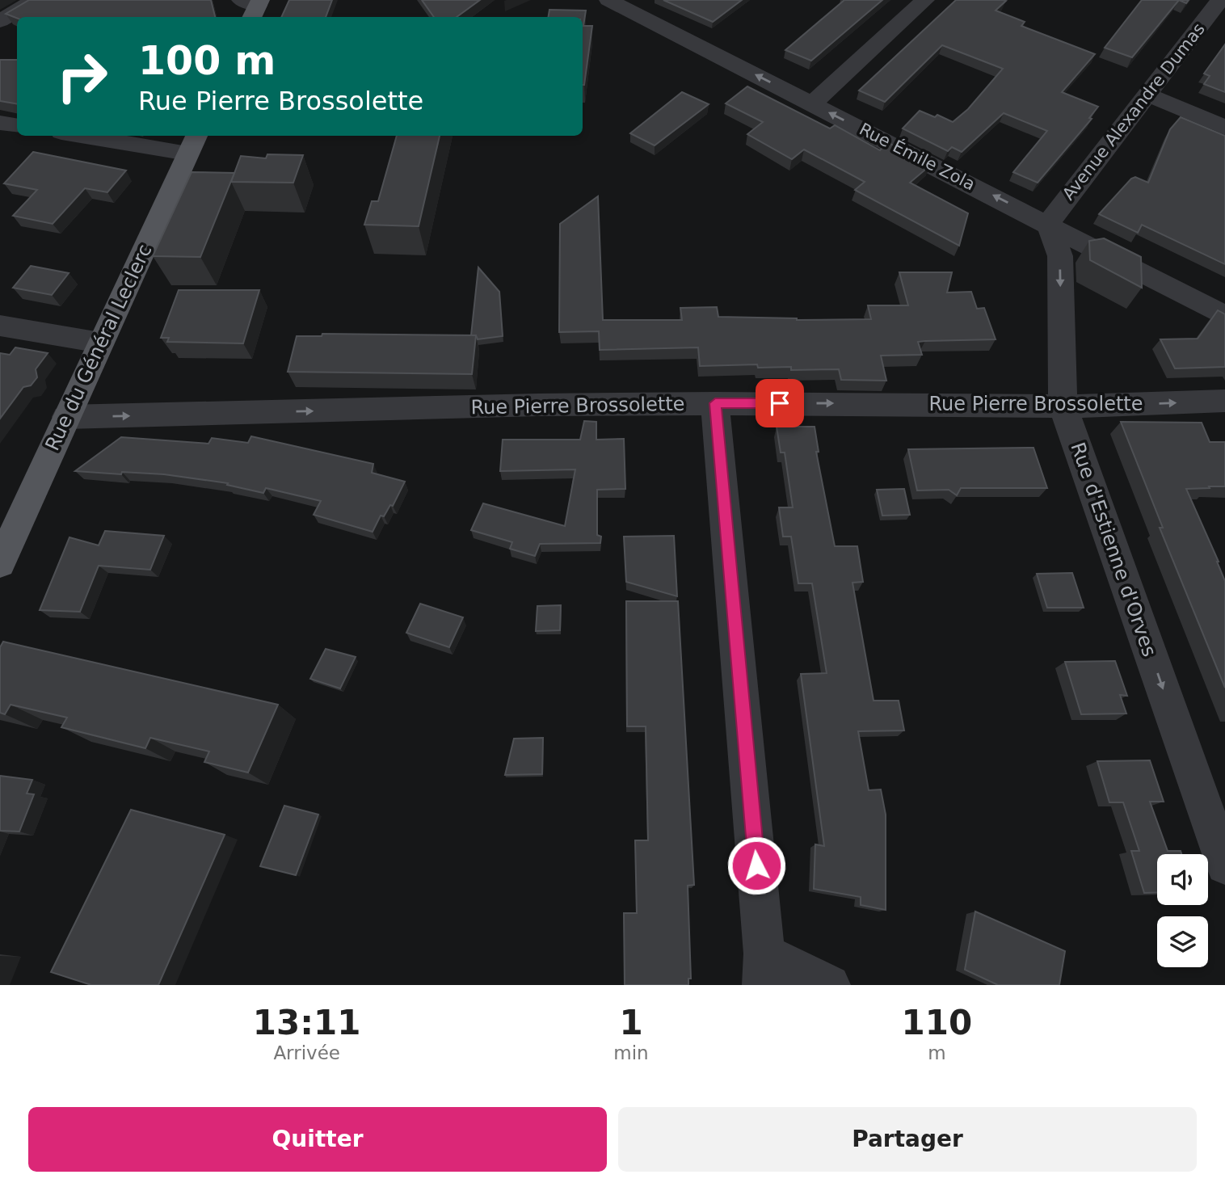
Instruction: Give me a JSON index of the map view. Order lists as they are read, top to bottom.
{
  "streets": {
    "main road": ["Rue du Général Leclerc"],
    "street": [
      "Avenue Alexandre Dumas",
      "Rue Émile Zola",
      "Rue Pierre Brossolette",
      "Rue d'Estienne d'Orves"
    ]
  },
  "crossings": [
    ["Avenue Alexandre Dumas", "Rue Émile Zola"],
    ["Avenue Alexandre Dumas", "Rue d'Estienne d'Orves"],
    ["Rue Émile Zola", "Rue d'Estienne d'Orves"],
    ["Rue du Général Leclerc", "Rue Pierre Brossolette"],
    ["Rue Pierre Brossolette", "Rue d'Estienne d'Orves"]
  ],
  "one_way": ["Rue Émile Zola", "Rue Pierre Brossolette", "Rue d'Estienne d'Orves"],
  "page": {
    "turn": ["100 m", "Rue Pierre Brossolette"],
    "eta": [
      "13:11",
      "Arrivée",
      "1",
      "min",
      "110",
      "m"
    ],
    "buttons": ["Quitter", "Partager"]
  }
}
